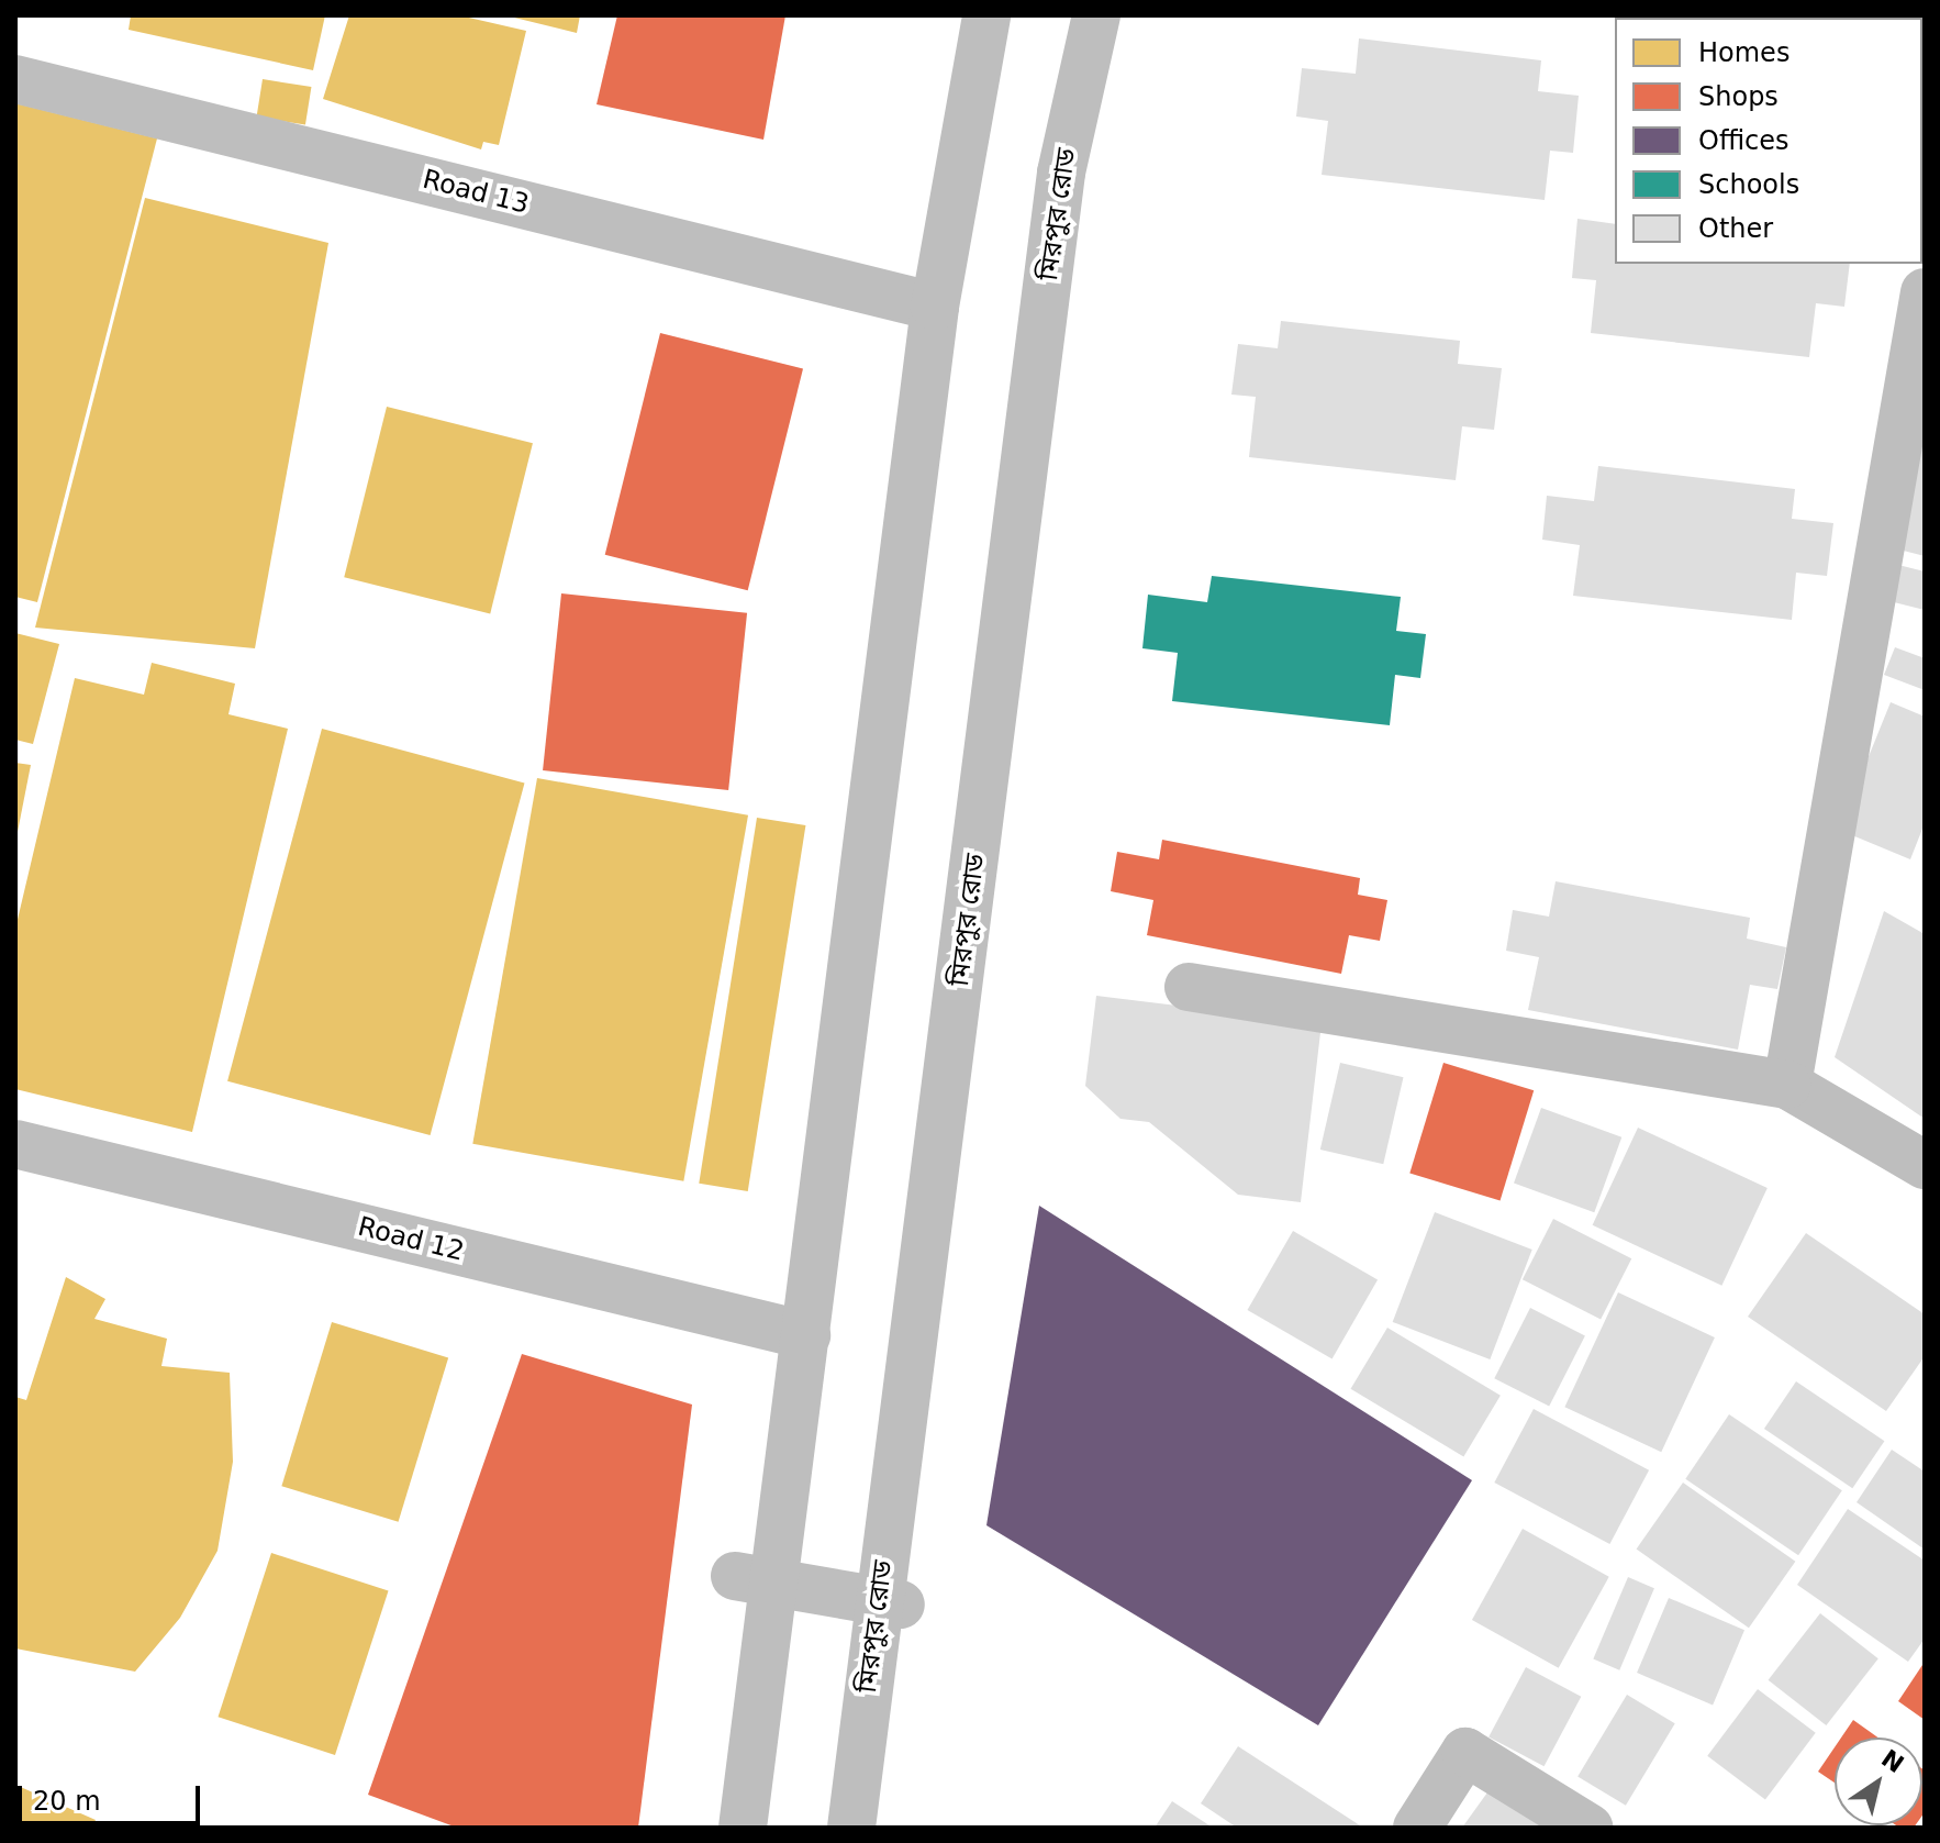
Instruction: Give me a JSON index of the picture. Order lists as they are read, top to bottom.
{
  "streets": {
    "main road": ["Road 13", "মিরপুর রোড", "Road 12"]
  },
  "legend": [
    "Homes",
    "Shops",
    "Offices",
    "Schools",
    "Other"
  ],
  "scale_bar": "20 m",
  "north": "top right"
}
